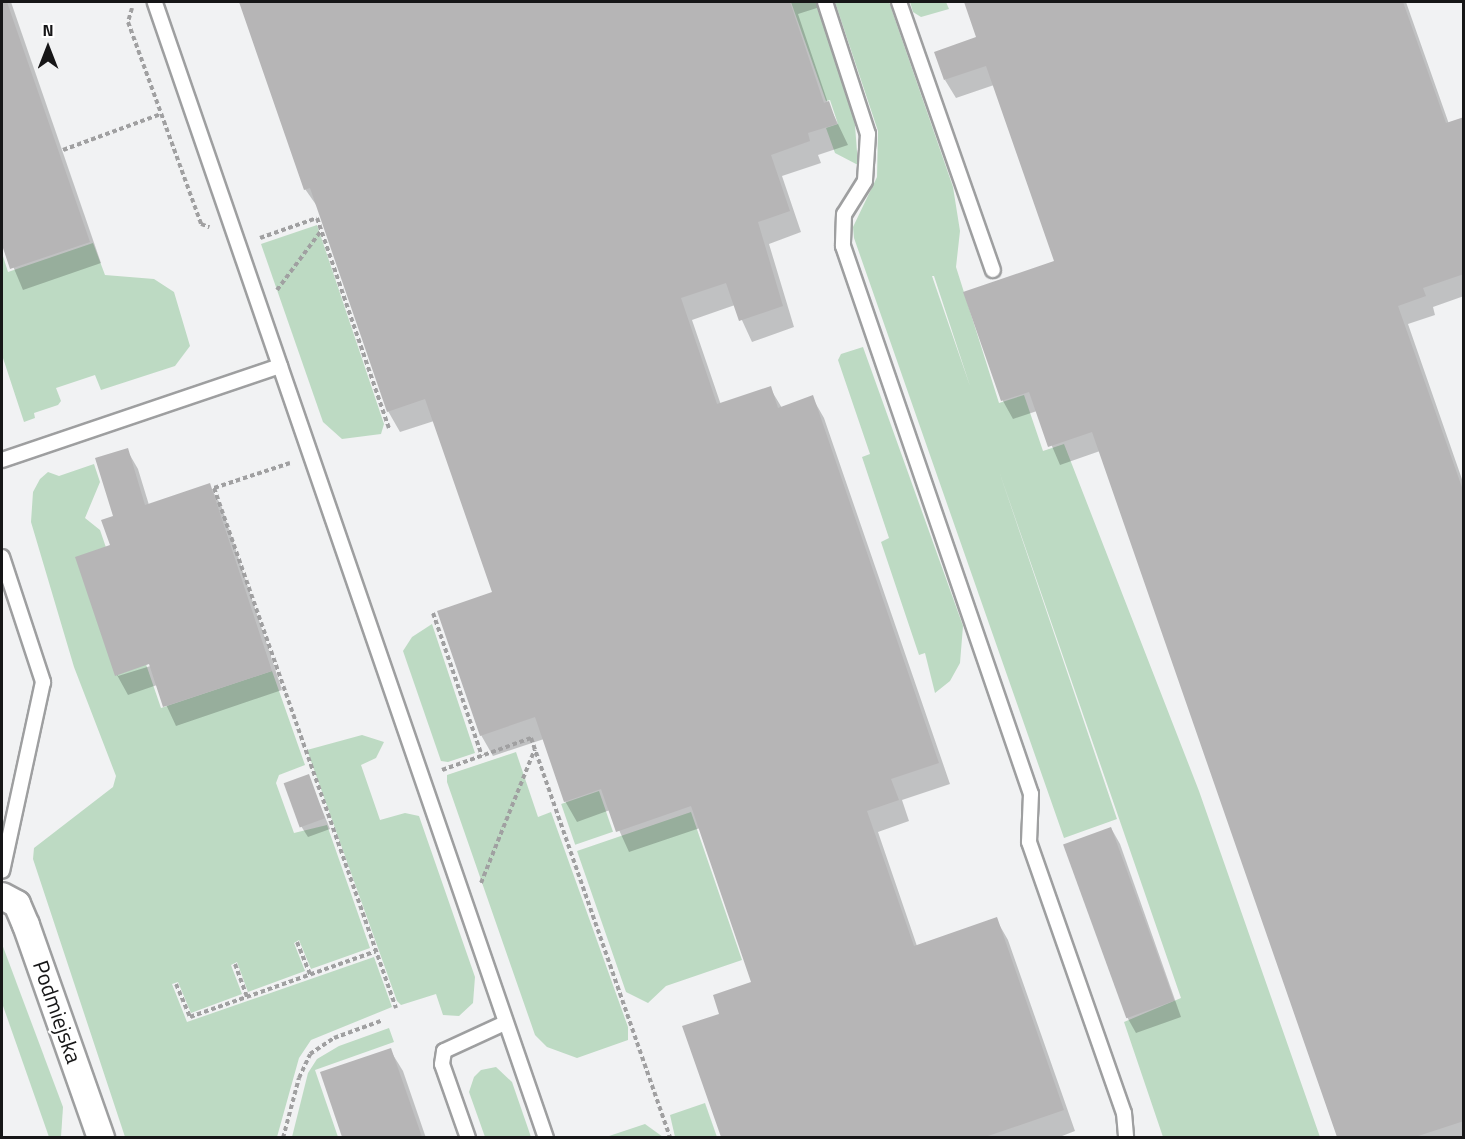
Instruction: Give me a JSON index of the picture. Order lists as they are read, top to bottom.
{
  "streets": {
    "street": ["Podmiejska"]
  },
  "north": "top"
}
